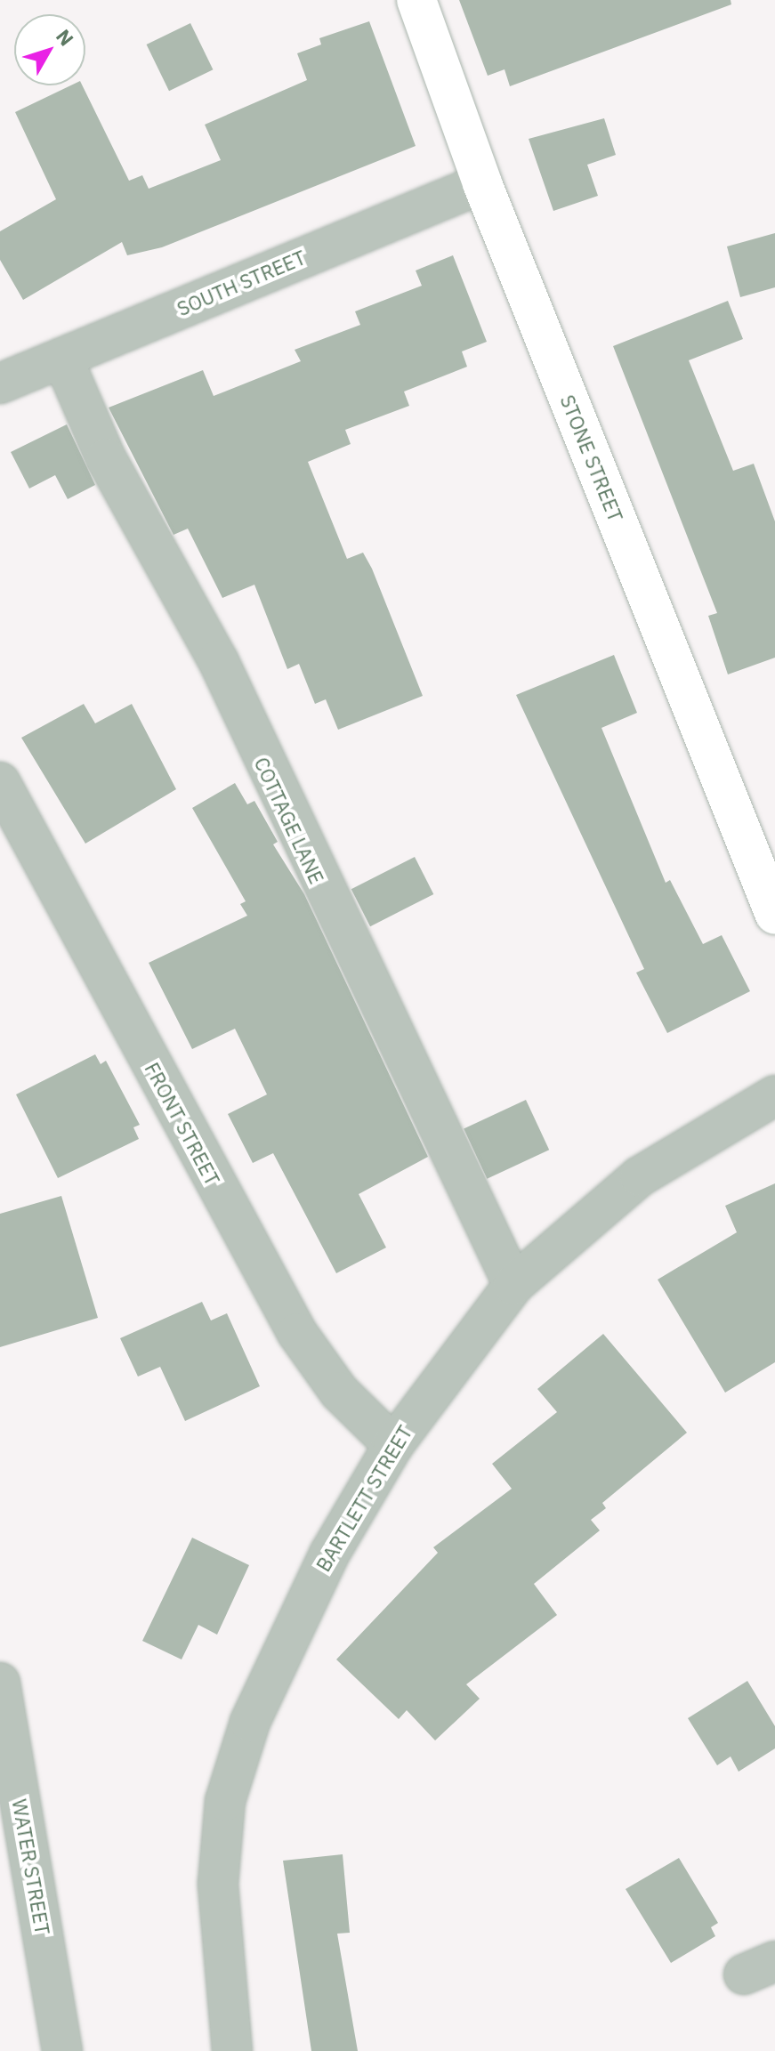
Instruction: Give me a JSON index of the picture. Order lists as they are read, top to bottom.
{
  "streets": {
    "main road": ["STONE STREET"],
    "street": [
      "SOUTH STREET",
      "COTTAGE LANE",
      "FRONT STREET",
      "BARTLETT STREET",
      "WATER STREET"
    ]
  },
  "crossings": [
    ["SOUTH STREET", "STONE STREET"],
    ["SOUTH STREET", "COTTAGE LANE"],
    ["COTTAGE LANE", "BARTLETT STREET"],
    ["FRONT STREET", "BARTLETT STREET"]
  ],
  "north": "top right"
}
